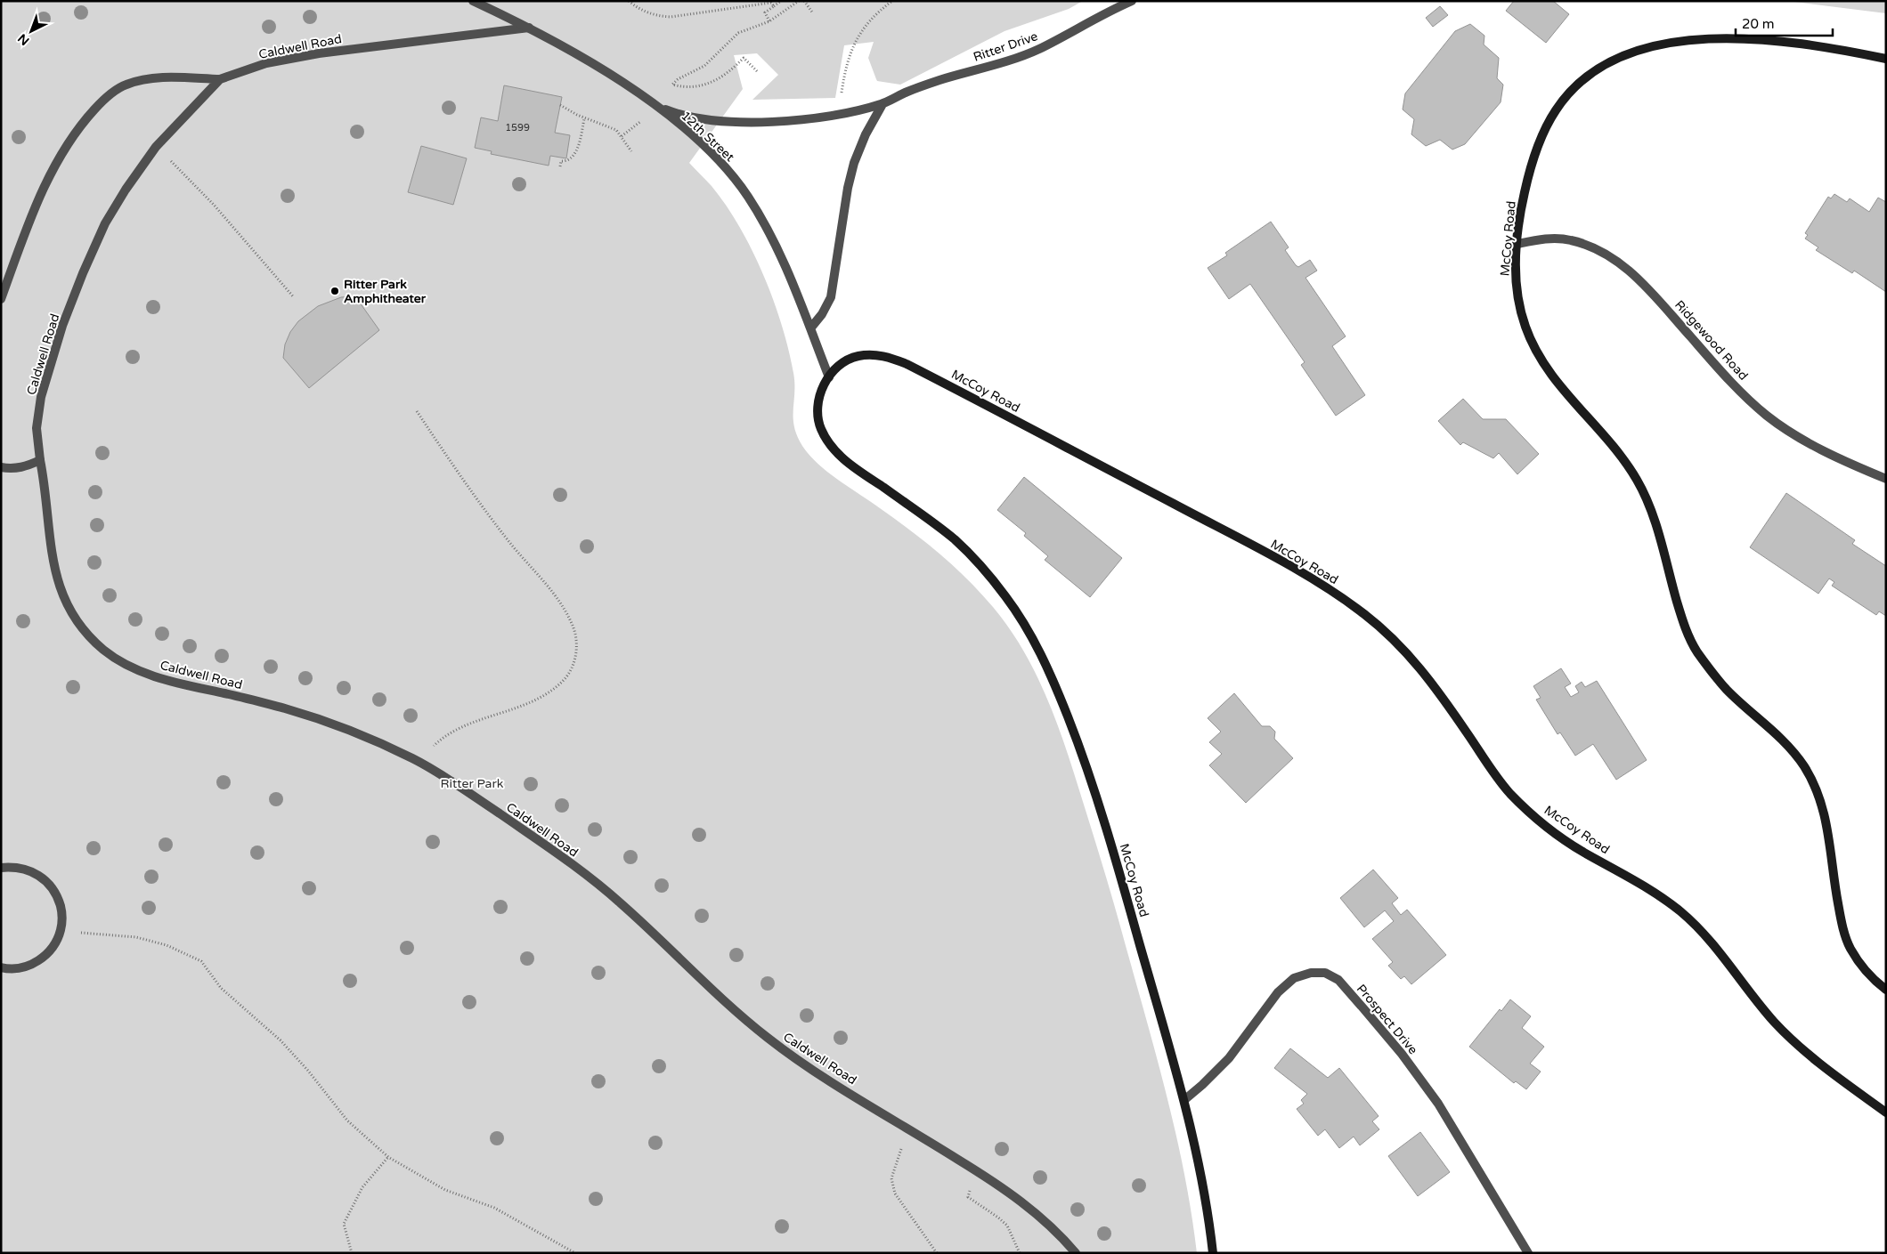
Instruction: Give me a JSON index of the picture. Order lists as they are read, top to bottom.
{
  "streets": {
    "street": [
      "Caldwell Road",
      "Ritter Drive",
      "12th Street",
      "McCoy Road",
      "Ridgewood Road",
      "Prospect Drive"
    ]
  },
  "crossings": [
    ["Caldwell Road", "12th Street"],
    ["Ritter Drive", "12th Street"],
    ["12th Street", "McCoy Road"],
    ["McCoy Road", "Ridgewood Road"],
    ["McCoy Road", "Prospect Drive"]
  ],
  "parks": ["Ritter Park"],
  "places": ["Ritter Park Amphitheater"],
  "house_numbers": ["1599"],
  "scale_bar": "20 m",
  "north": "bottom left"
}
